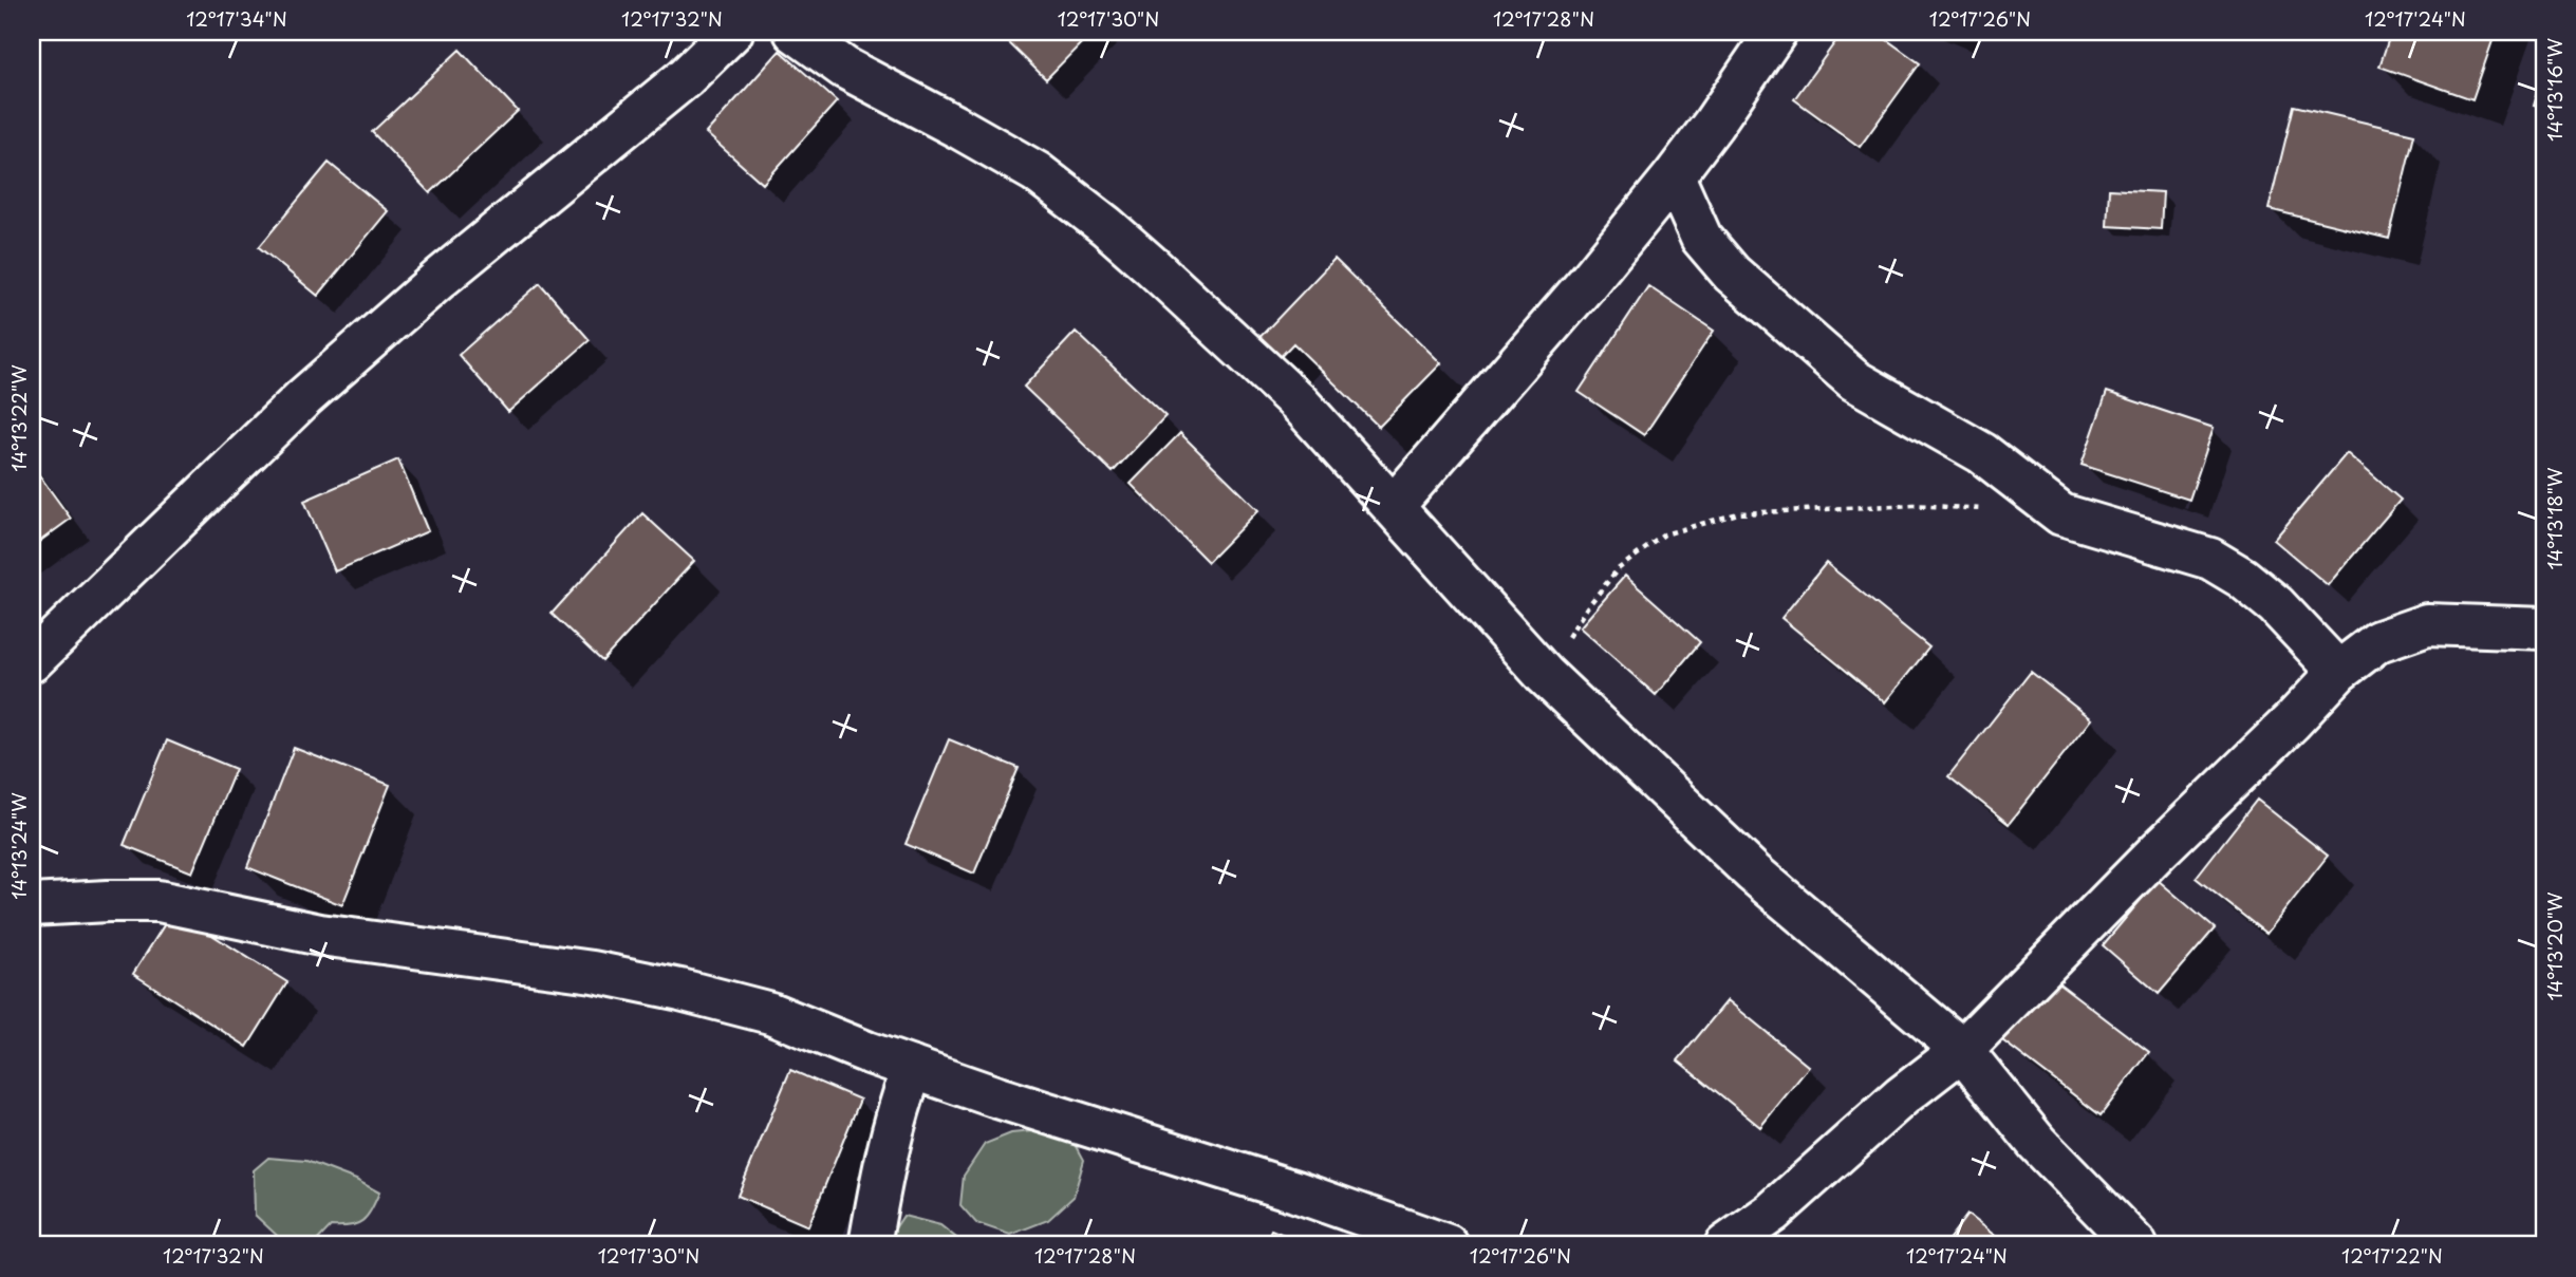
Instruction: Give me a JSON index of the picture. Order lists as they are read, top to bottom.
{
  "coordinates": [
    "12°17'34\"N",
    "12°17'32\"N",
    "12°17'30\"N",
    "12°17'28\"N",
    "12°17'26\"N",
    "12°17'24\"N",
    "14°13'16\"W",
    "14°13'22\"W",
    "14°13'18\"W",
    "14°13'24\"W",
    "14°13'20\"W",
    "12°17'22\"N"
  ]
}
